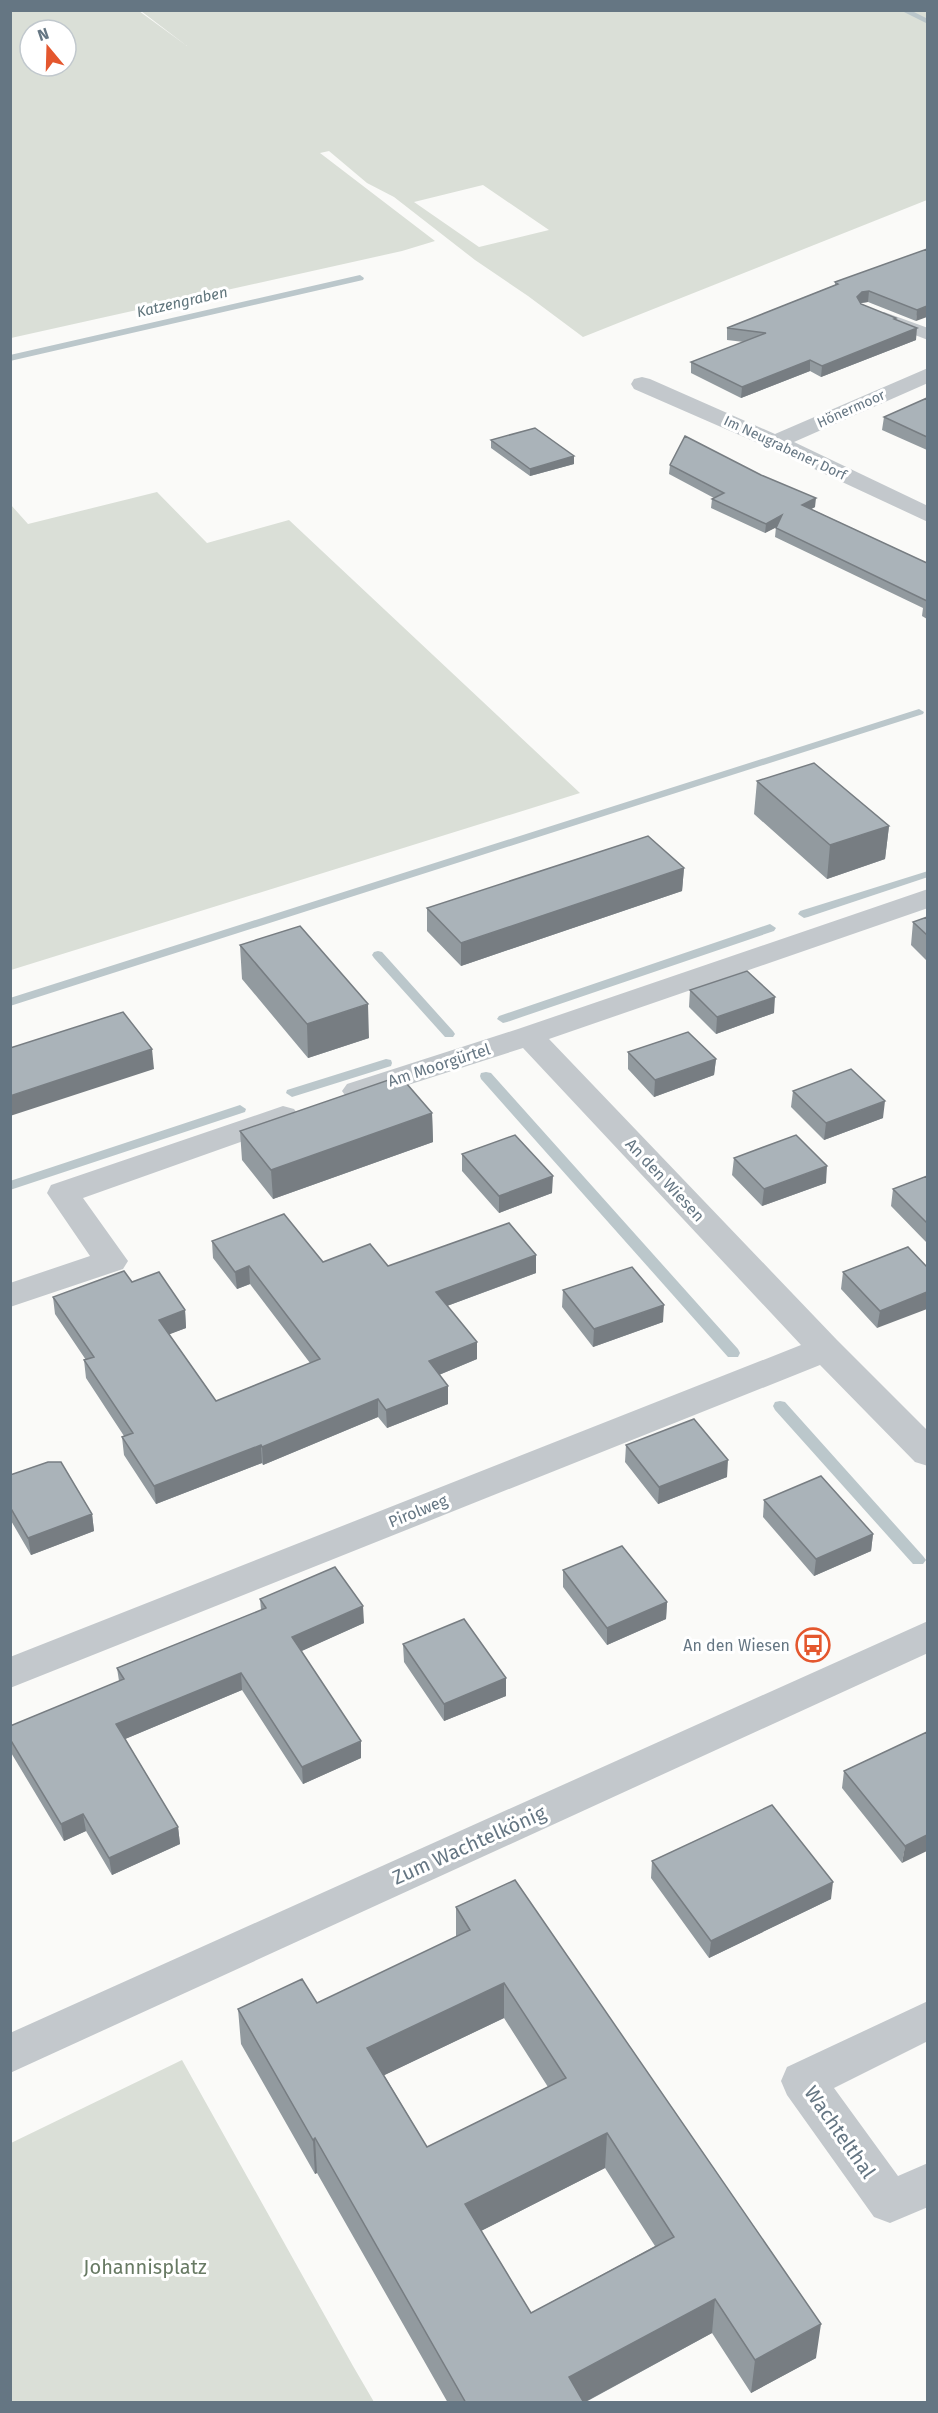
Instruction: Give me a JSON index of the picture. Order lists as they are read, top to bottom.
{
  "streets": {
    "street": [
      "Hönermoor",
      "Im Neugrabener Dorf",
      "Am Moorgürtel",
      "An den Wiesen",
      "Pirolweg",
      "Zum Wachtelkönig",
      "Wachtelthal"
    ]
  },
  "crossings": [
    ["Hönermoor", "Im Neugrabener Dorf"],
    ["Am Moorgürtel", "An den Wiesen"],
    ["An den Wiesen", "Pirolweg"]
  ],
  "water": ["Katzengraben"],
  "parks": ["Johannisplatz"],
  "places": {
    "bus stop": ["An den Wiesen"]
  },
  "north": "top"
}
